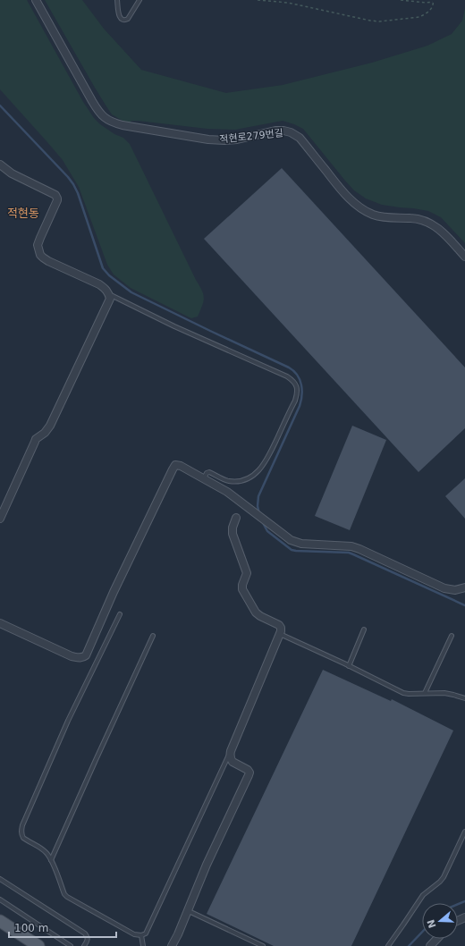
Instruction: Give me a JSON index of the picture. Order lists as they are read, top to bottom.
{
  "streets": {
    "street": ["적현로279번길"]
  },
  "districts": ["적현동"],
  "scale_bar": "100 m",
  "north": "left"
}
